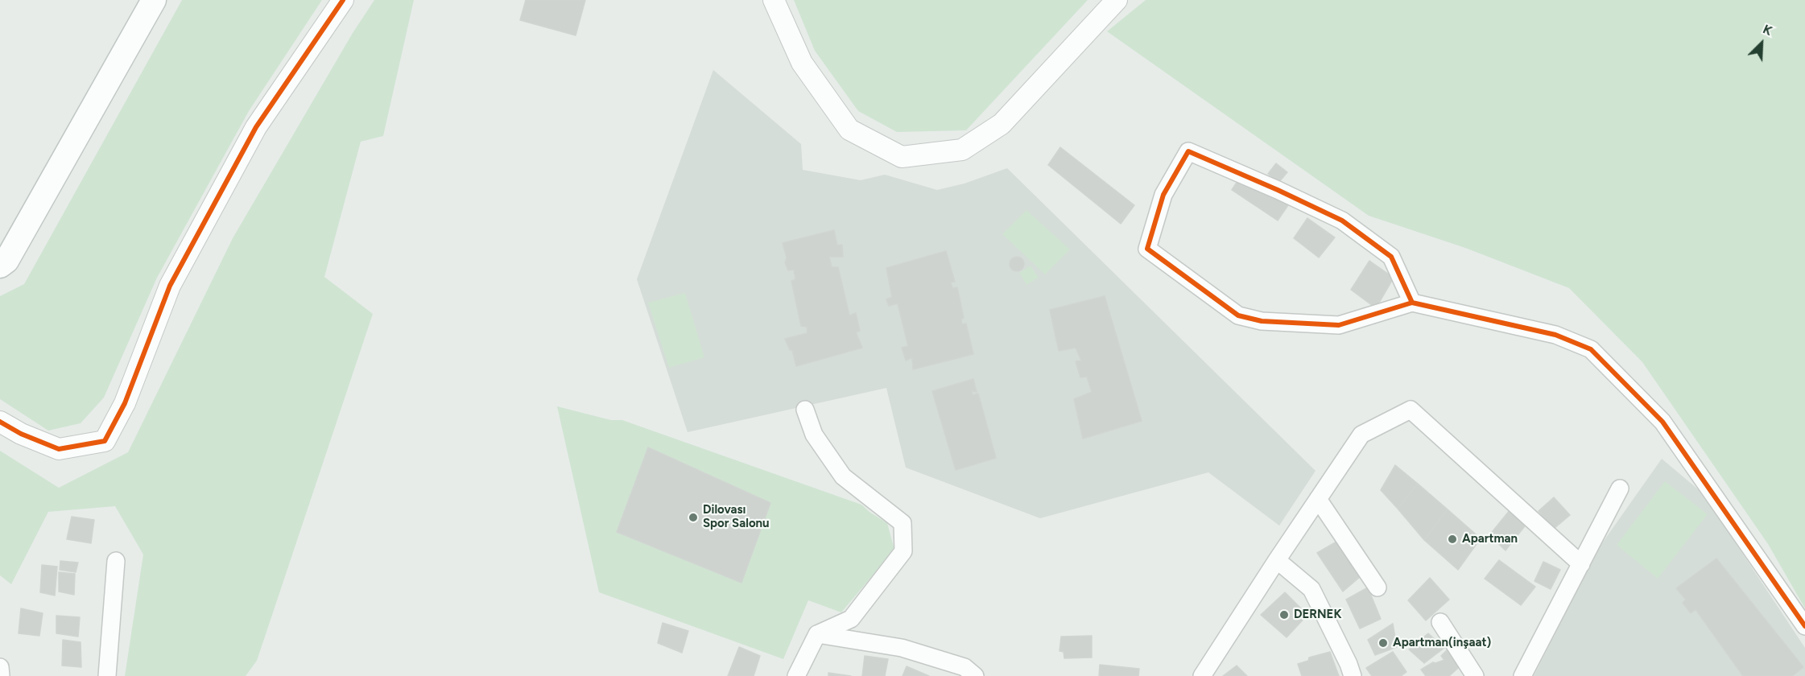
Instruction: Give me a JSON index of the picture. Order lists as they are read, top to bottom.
{
  "places": [
    "Dilovası Spor Salonu",
    "Apartman",
    "DERNEK",
    "Apartman(inşaat)"
  ],
  "north": "top right"
}
